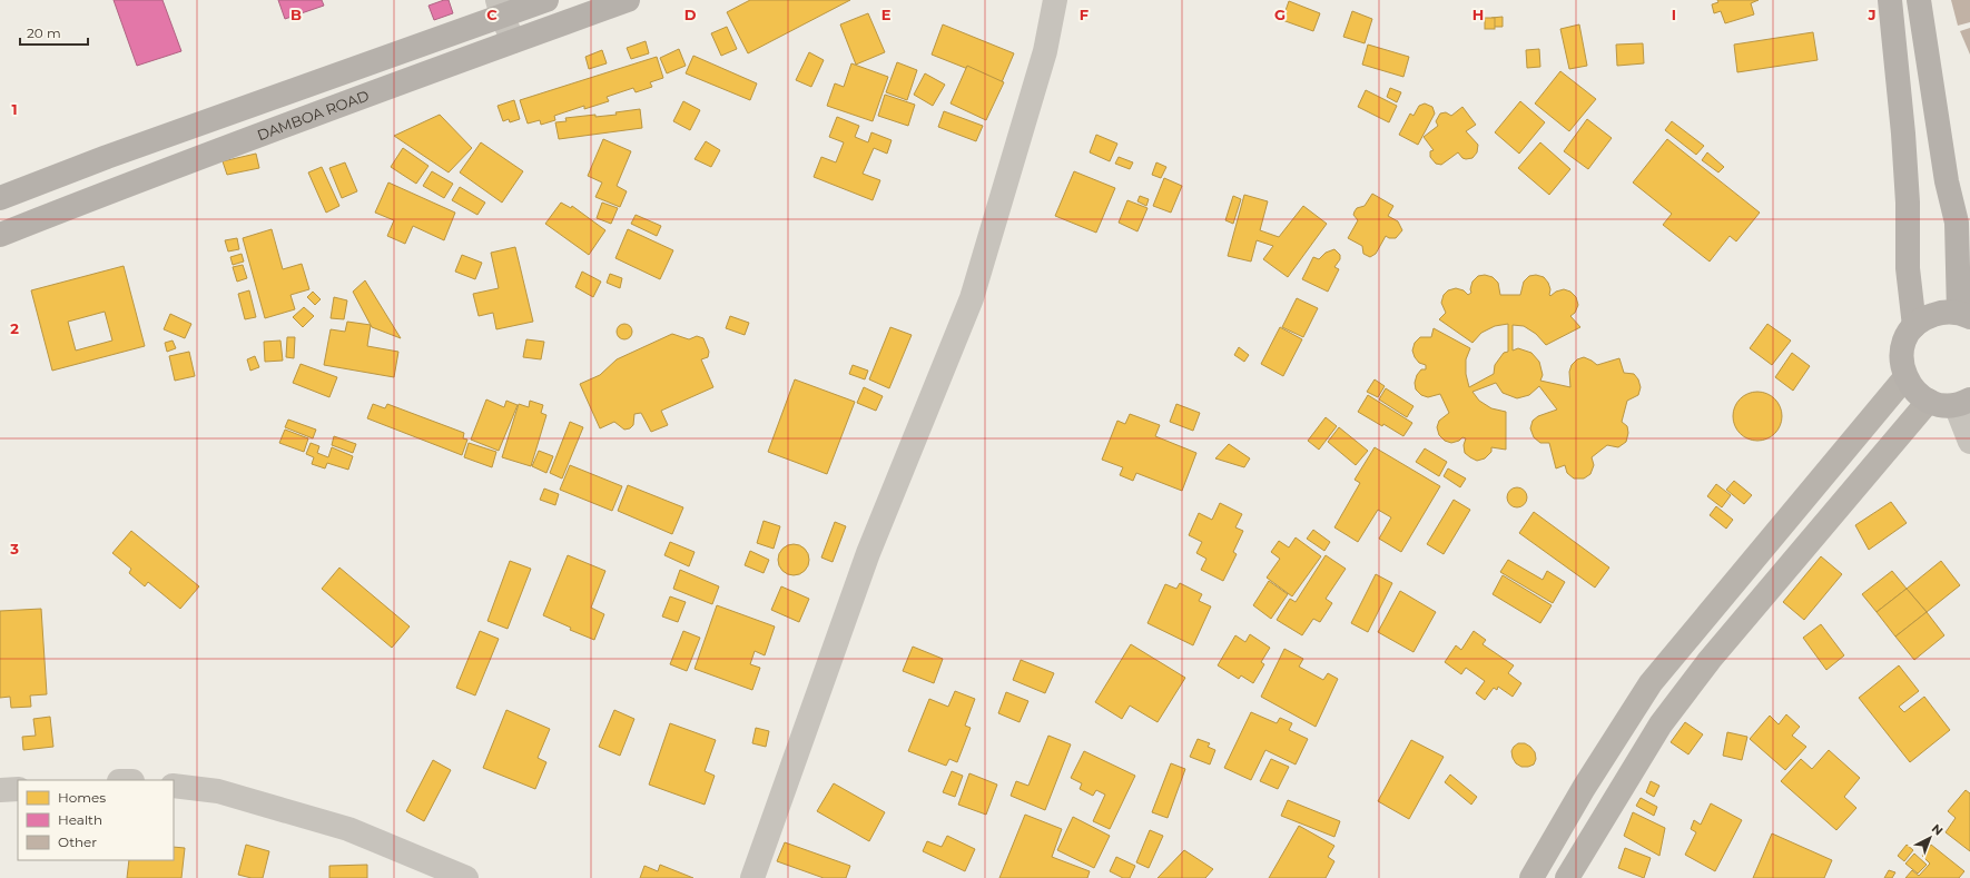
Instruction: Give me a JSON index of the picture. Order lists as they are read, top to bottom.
{
  "streets": {
    "main road": ["DAMBOA ROAD"]
  },
  "legend": ["Homes", "Health", "Other"],
  "scale_bar": "20 m",
  "north": "top right",
  "grid": {
    "columns": [
      "B",
      "C",
      "D",
      "E",
      "F",
      "G",
      "H",
      "I",
      "J"
    ],
    "rows": ["1", "2", "3"]
  }
}
